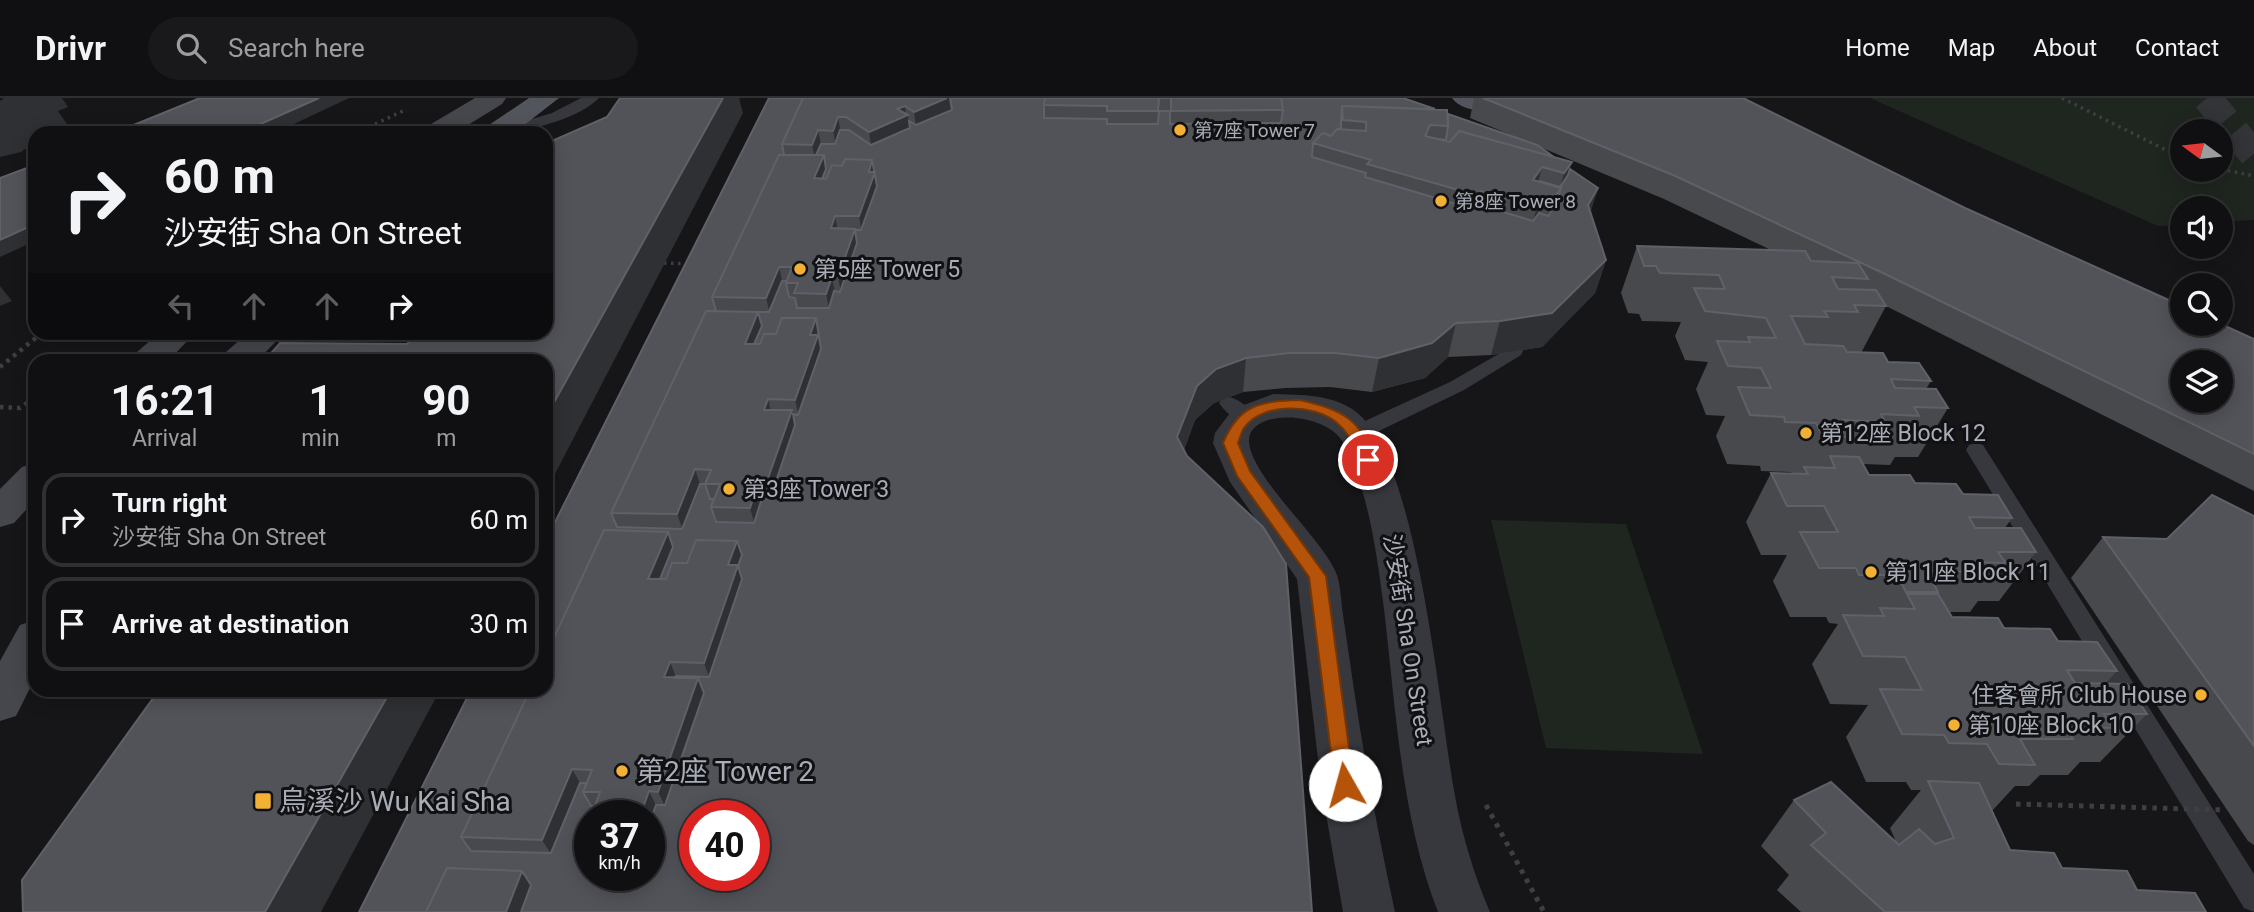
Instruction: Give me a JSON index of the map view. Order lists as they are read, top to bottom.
{
  "streets": {
    "street": ["沙安街 Sha On Street"]
  },
  "places": {
    "other": [
      "第7座 Tower 7",
      "第8座 Tower 8",
      "第5座 Tower 5",
      "第12座 Block 12",
      "第3座 Tower 3",
      "第11座 Block 11",
      "住客會所 Club House",
      "第10座 Block 10",
      "第2座 Tower 2"
    ],
    "transit": ["烏溪沙 Wu Kai Sha"]
  },
  "north": "left",
  "page": {
    "header": "Drivr",
    "search": "Search here",
    "nav": [
      "Home",
      "Map",
      "About",
      "Contact"
    ],
    "turn": ["60 m", "沙安街 Sha On Street"],
    "eta": [
      "16:21",
      "Arrival",
      "1",
      "min",
      "90",
      "m"
    ],
    "list": [
      {
        "name": "Turn right",
        "note": "沙安街 Sha On Street",
        "value": "60 m"
      },
      {
        "name": "Arrive at destination",
        "value": "30 m"
      }
    ],
    "speed": "37 km/h",
    "limit": "40"
  }
}
